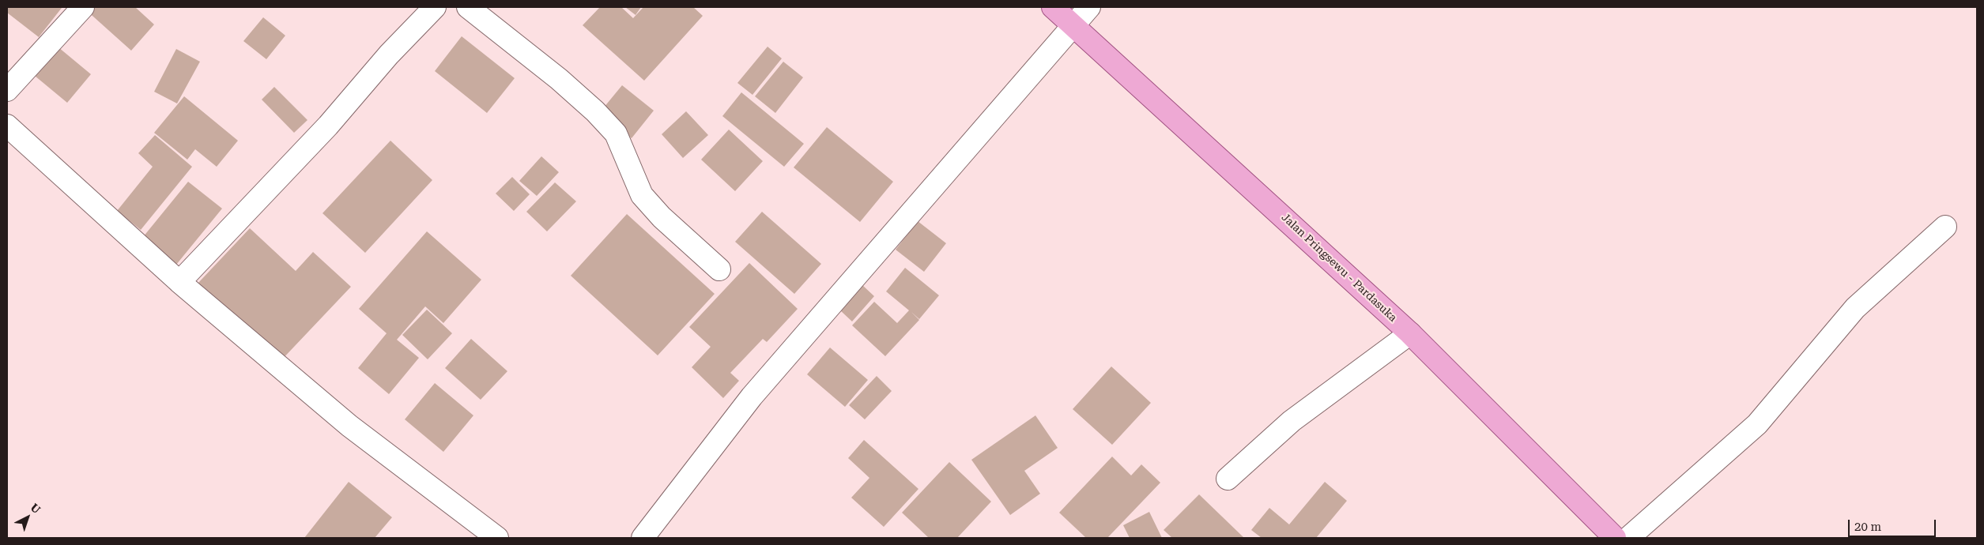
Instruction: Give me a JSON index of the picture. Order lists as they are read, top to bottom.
{
  "streets": {
    "main road": ["Jalan Pringsewu - Pardasuka"]
  },
  "scale_bar": "20 m",
  "north": "top right"
}
